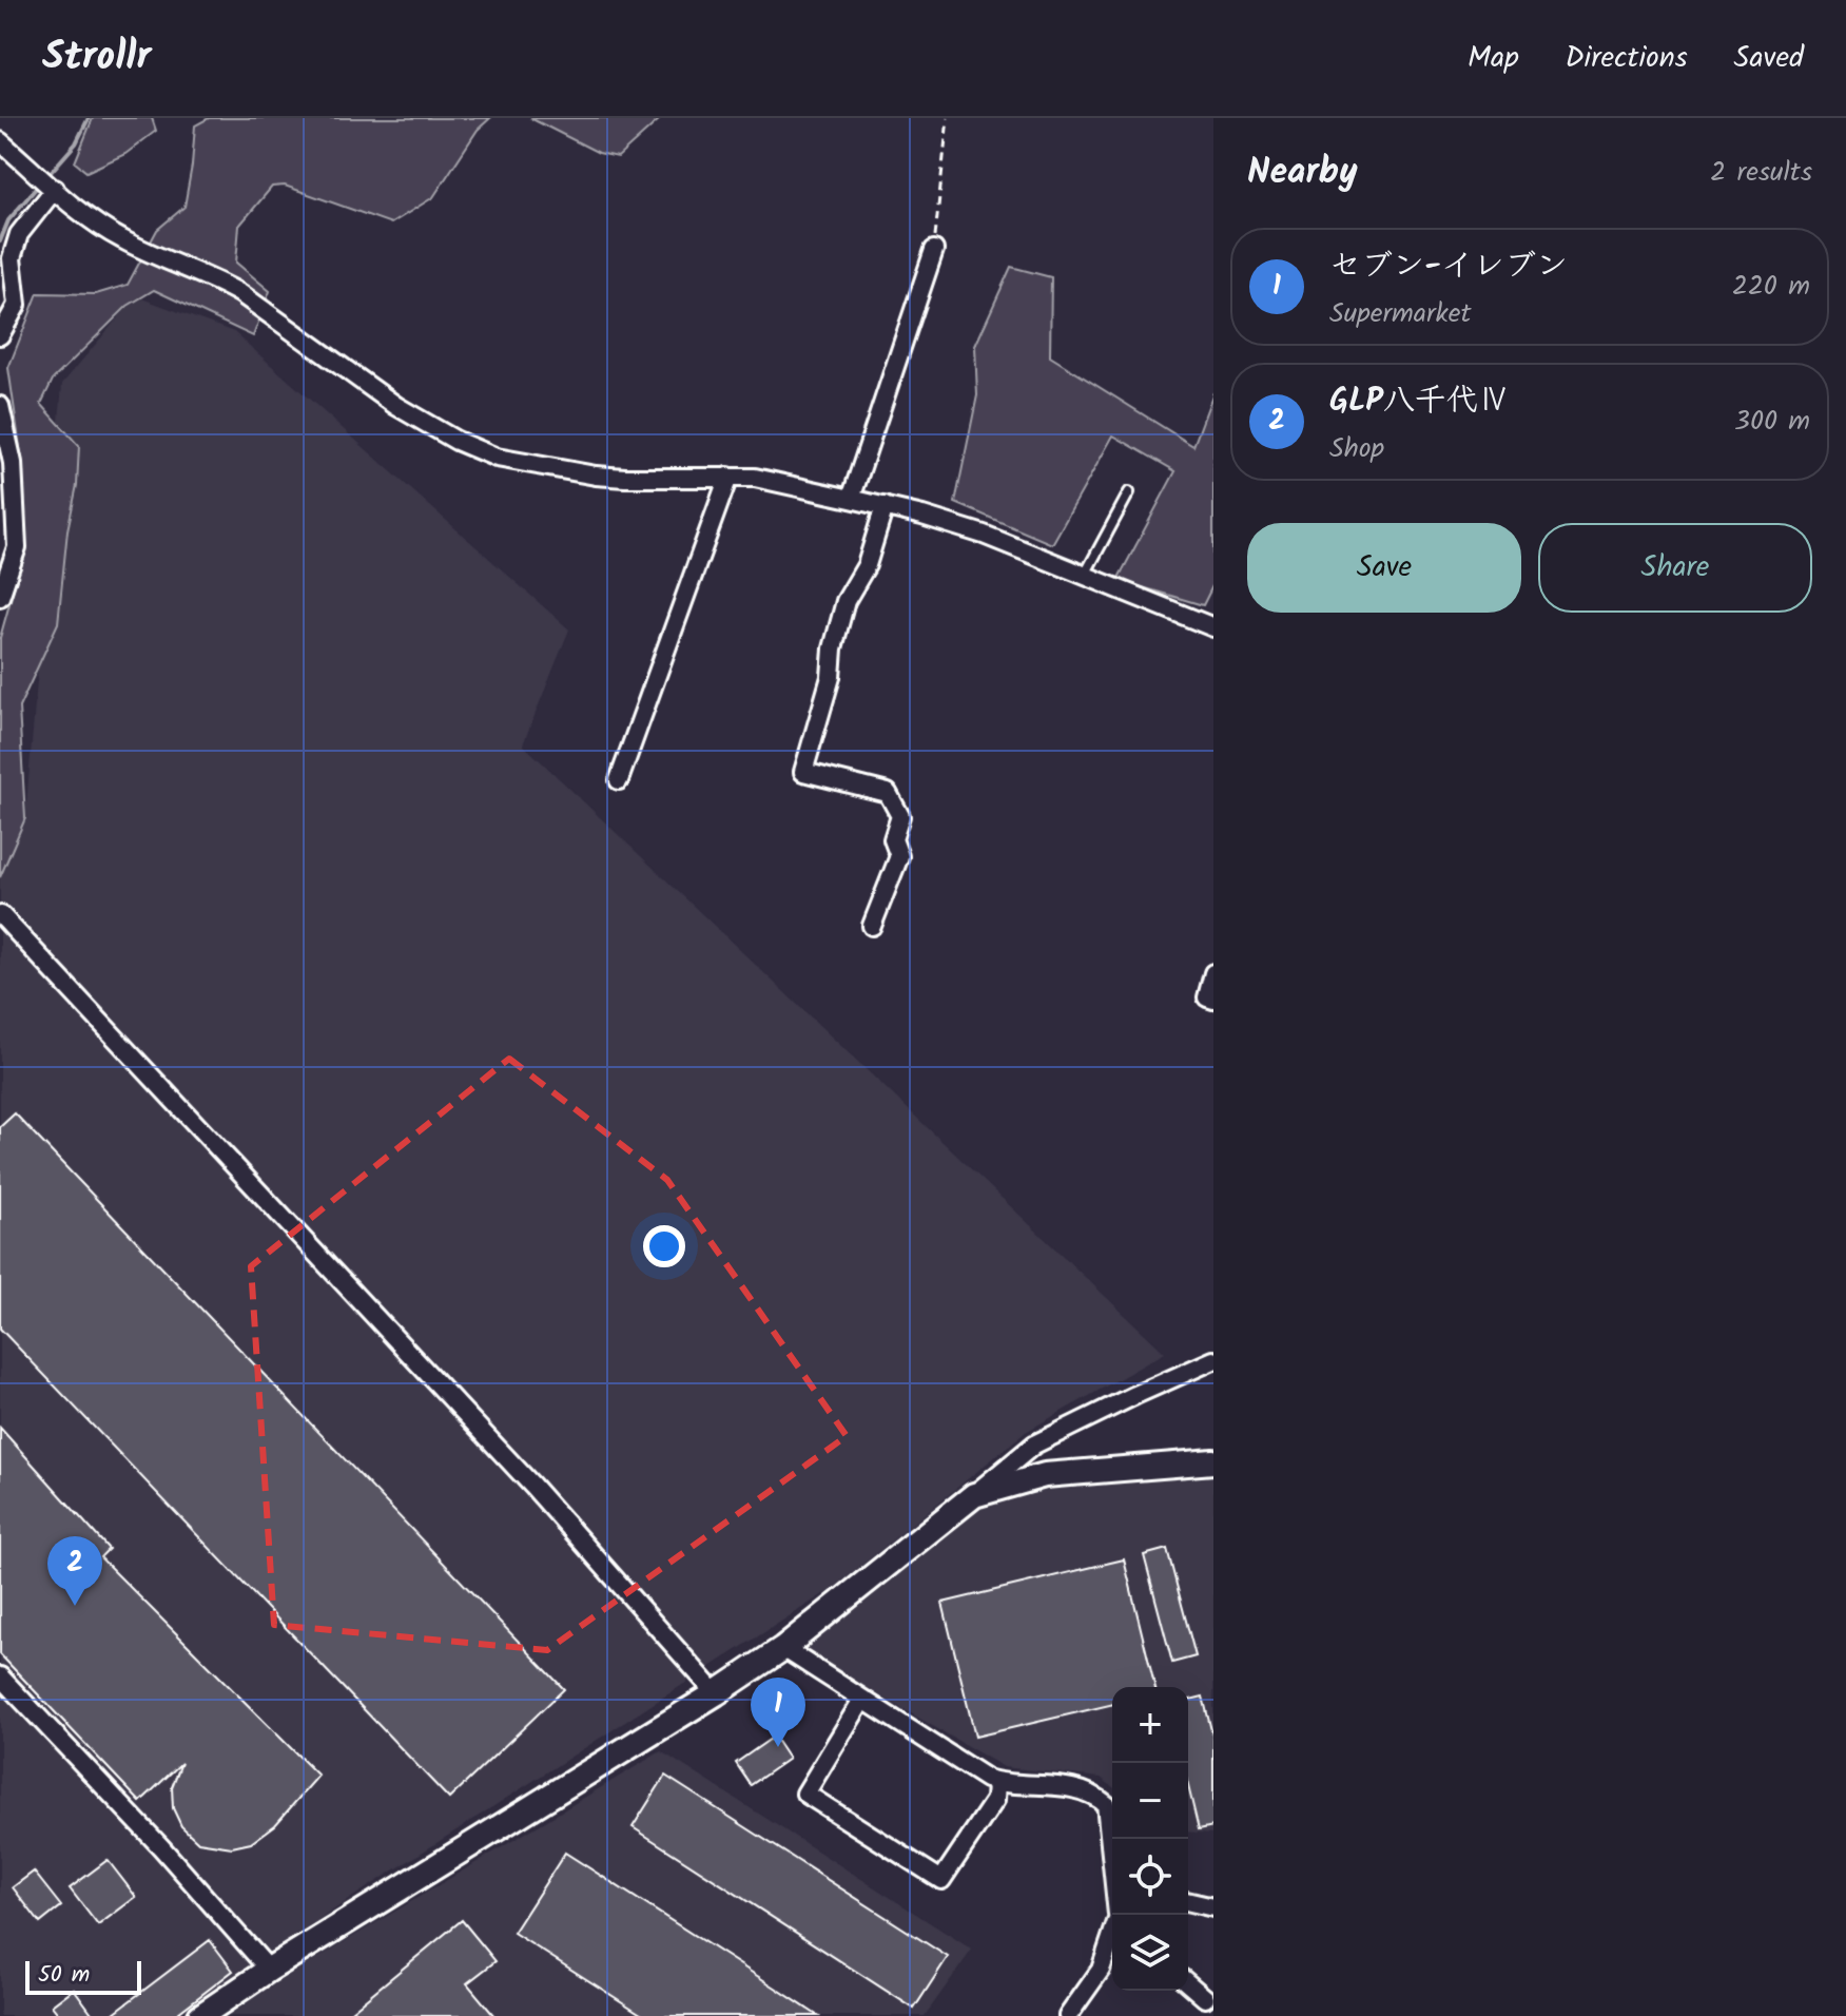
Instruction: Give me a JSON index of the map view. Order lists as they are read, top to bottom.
{
  "scale_bar": "50 m",
  "page": {
    "header": "Strollr",
    "nav": ["Map", "Directions", "Saved"],
    "heading": ["Nearby", "2 results"],
    "list": [
      {
        "mark": "1",
        "name": "セブン-イレブン",
        "note": "Supermarket",
        "value": "220 m"
      },
      {
        "mark": "2",
        "name": "GLP八千代Ⅳ",
        "note": "Shop",
        "value": "300 m"
      }
    ],
    "buttons": ["Save", "Share"],
    "pins": ["2", "1"],
    "map_buttons": ["+", "−"],
    "scale": "50 m"
  }
}
